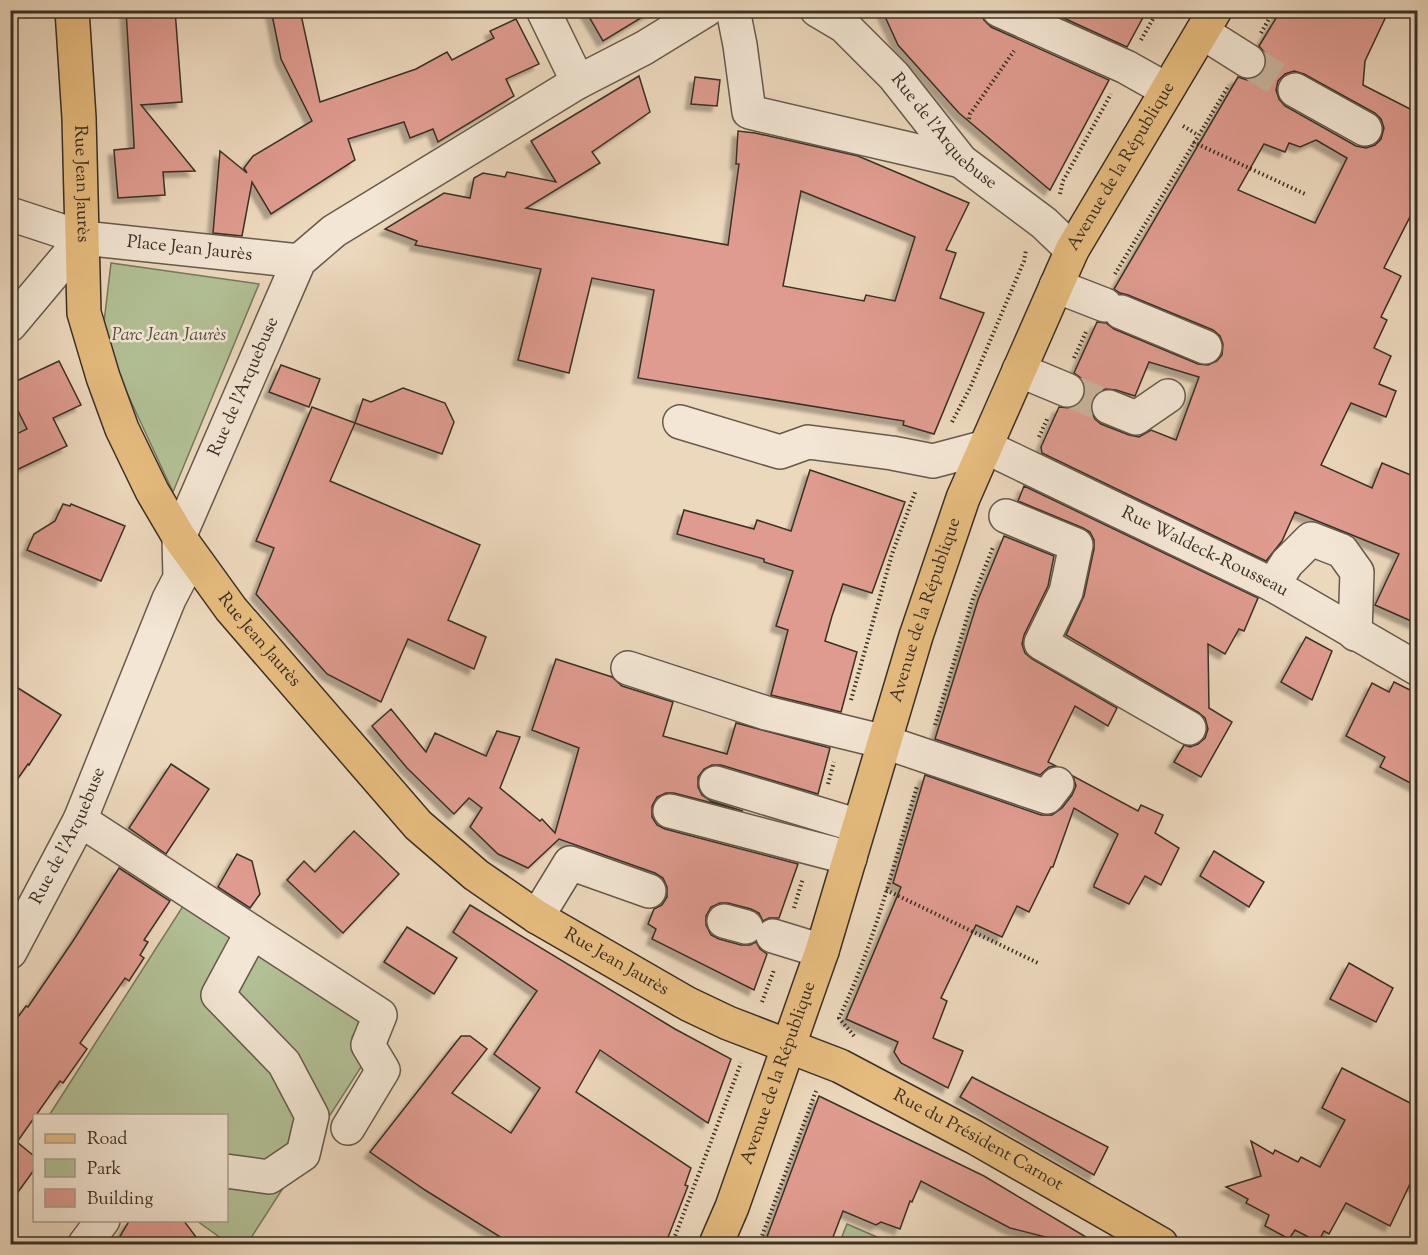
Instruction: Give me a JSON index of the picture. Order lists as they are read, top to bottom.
{
  "streets": {
    "main road": ["Avenue de la République", "Rue Jean Jaurès", "Rue du Président Carnot"],
    "street": ["Rue de l'Arquebuse", "Place Jean Jaurès", "Rue Waldeck-Rousseau"]
  },
  "crossings": [
    ["Rue de l'Arquebuse", "Avenue de la République"],
    ["Rue de l'Arquebuse", "Rue Jean Jaurès"],
    ["Rue de l'Arquebuse", "Place Jean Jaurès"],
    ["Avenue de la République", "Rue Jean Jaurès"],
    ["Avenue de la République", "Rue Waldeck-Rousseau"],
    ["Avenue de la République", "Rue du Président Carnot"],
    ["Rue Jean Jaurès", "Place Jean Jaurès"],
    ["Rue Jean Jaurès", "Rue du Président Carnot"]
  ],
  "parks": ["Parc Jean Jaurès"],
  "legend": ["Road", "Park", "Building"]
}
